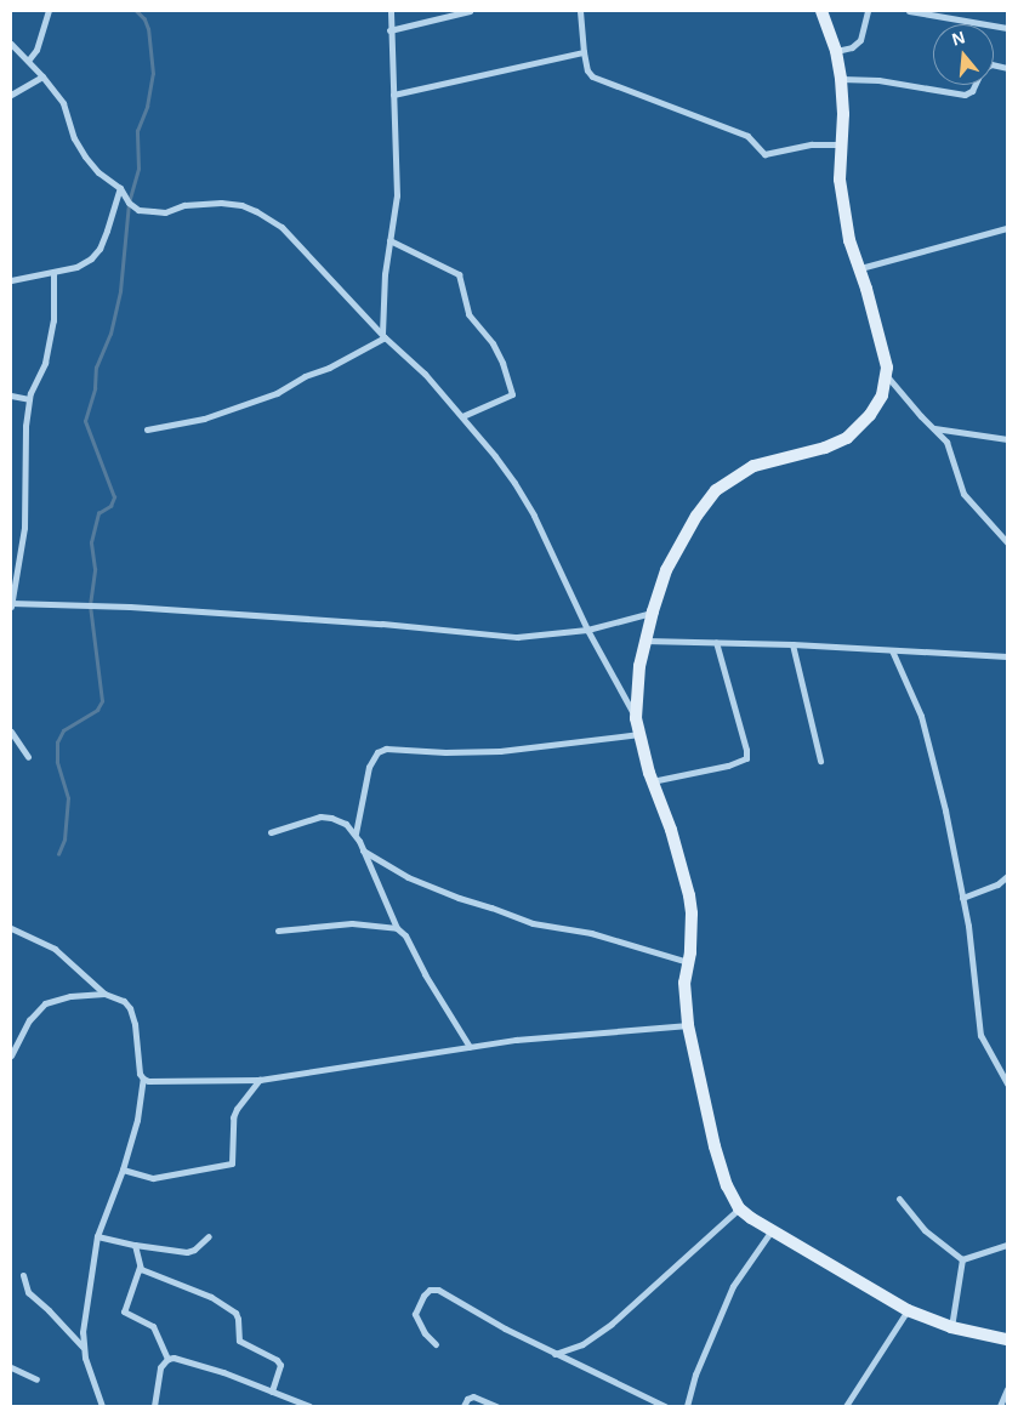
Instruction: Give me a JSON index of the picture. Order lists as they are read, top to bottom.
{
  "north": "top"
}
